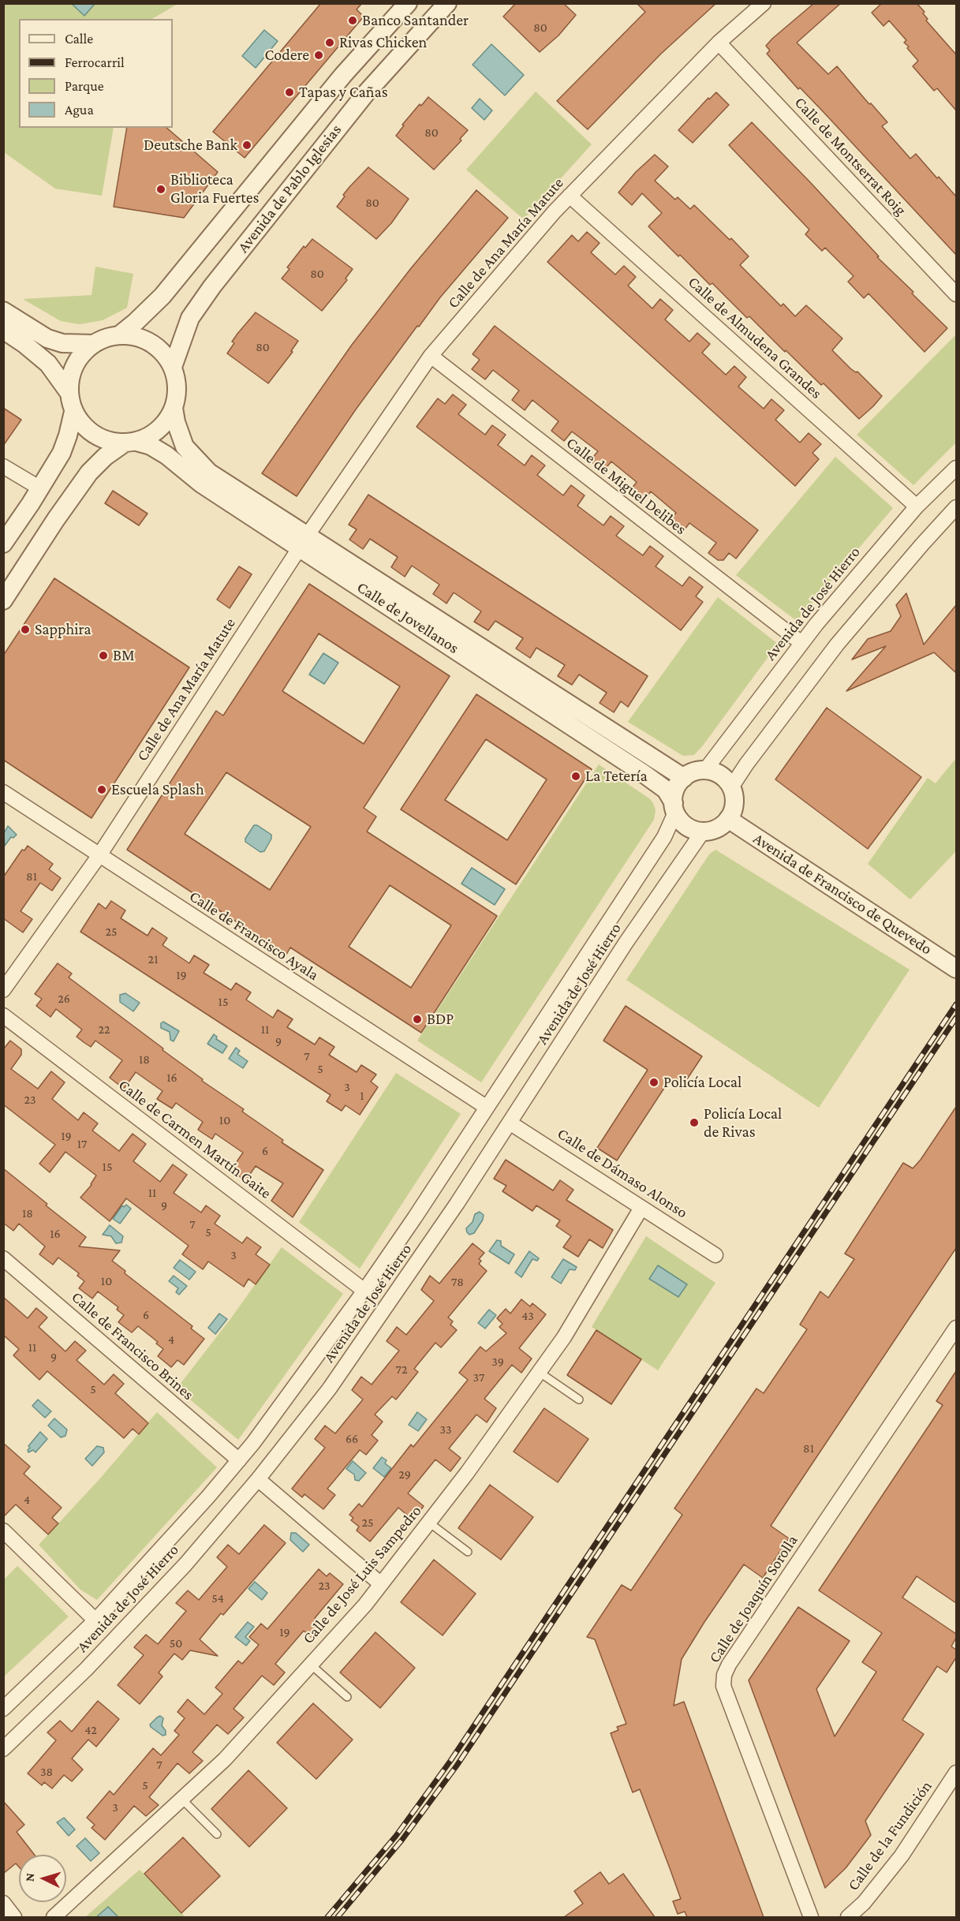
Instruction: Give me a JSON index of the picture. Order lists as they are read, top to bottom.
{
  "streets": {
    "street": [
      "Calle de Montserrat Roig",
      "Avenida de Pablo Iglesias",
      "Calle de Ana María Matute",
      "Calle de Almudena Grandes",
      "Calle de Miguel Delibes",
      "Avenida de José Hierro",
      "Calle de Jovellanos",
      "Avenida de Francisco de Quevedo",
      "Calle de Francisco Ayala",
      "Calle de Carmen Martín Gaite",
      "Calle de Dámaso Alonso",
      "Calle de Francisco Brines",
      "Calle de José Luis Sampedro",
      "Calle de Joaquín Sorolla",
      "Calle de la Fundición"
    ]
  },
  "crossings": [
    ["Calle de Montserrat Roig", "Calle de Ana María Matute"],
    ["Avenida de Pablo Iglesias", "Calle de Jovellanos"],
    ["Calle de Ana María Matute", "Calle de Almudena Grandes"],
    ["Calle de Ana María Matute", "Calle de Miguel Delibes"],
    ["Calle de Ana María Matute", "Calle de Jovellanos"],
    ["Calle de Ana María Matute", "Calle de Francisco Ayala"],
    ["Calle de Almudena Grandes", "Avenida de José Hierro"],
    ["Calle de Miguel Delibes", "Avenida de José Hierro"],
    ["Avenida de José Hierro", "Calle de Jovellanos"],
    ["Avenida de José Hierro", "Avenida de Francisco de Quevedo"],
    ["Avenida de José Hierro", "Calle de Francisco Ayala"],
    ["Avenida de José Hierro", "Calle de Carmen Martín Gaite"],
    ["Avenida de José Hierro", "Calle de Dámaso Alonso"],
    ["Avenida de José Hierro", "Calle de Francisco Brines"],
    ["Calle de Jovellanos", "Avenida de Francisco de Quevedo"],
    ["Calle de Dámaso Alonso", "Calle de José Luis Sampedro"]
  ],
  "places": [
    "Banco Santander",
    "Rivas Chicken",
    "Codere",
    "Tapas y Cañas",
    "Deutsche Bank",
    "Biblioteca Gloria Fuertes",
    "Sapphira",
    "BM",
    "La Tetería",
    "Escuela Splash",
    "BDP",
    "Policía Local",
    "Policía Local de Rivas"
  ],
  "house_numbers": [
    "80",
    "80",
    "80",
    "80",
    "80",
    "81",
    "25",
    "21",
    "19",
    "26",
    "15",
    "22",
    "11",
    "9",
    "7",
    "18",
    "5",
    "16",
    "3",
    "1",
    "23",
    "10",
    "19",
    "17",
    "6",
    "15",
    "11",
    "9",
    "18",
    "7",
    "5",
    "16",
    "3",
    "10",
    "78",
    "6",
    "43",
    "4",
    "11",
    "9",
    "39",
    "72",
    "37",
    "5",
    "33",
    "66",
    "81",
    "29",
    "4",
    "25",
    "23",
    "54",
    "19",
    "50",
    "42",
    "7",
    "38",
    "5",
    "3"
  ],
  "legend": [
    "Calle",
    "Ferrocarril",
    "Parque",
    "Agua"
  ],
  "north": "left"
}
